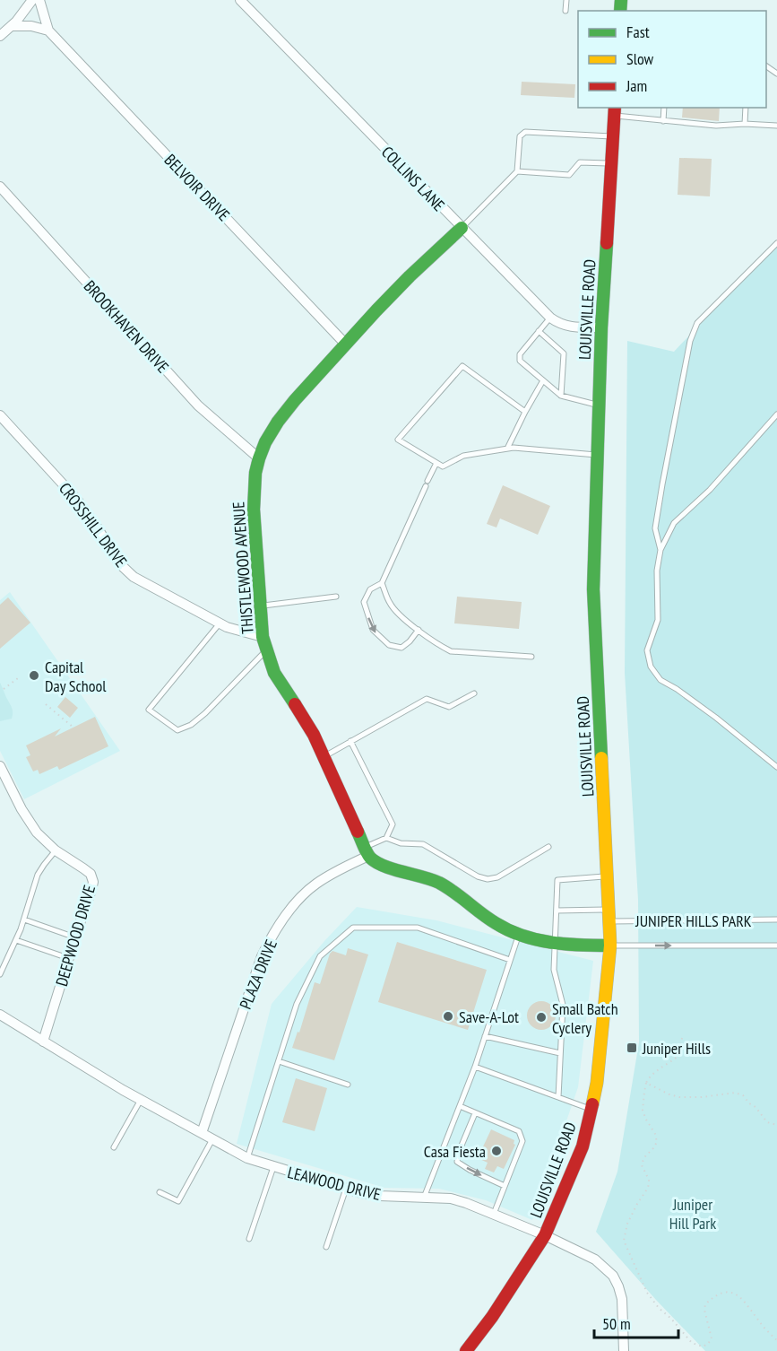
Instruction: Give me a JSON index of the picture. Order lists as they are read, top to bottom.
{
  "streets": {
    "main road": ["LOUISVILLE ROAD", "THISTLEWOOD AVENUE"],
    "street": [
      "COLLINS LANE",
      "BELVOIR DRIVE",
      "BROOKHAVEN DRIVE",
      "CROSSHILL DRIVE",
      "DEEPWOOD DRIVE",
      "PLAZA DRIVE",
      "LEAWOOD DRIVE"
    ],
    "lane": ["JUNIPER HILLS PARK"]
  },
  "crossings": [
    ["COLLINS LANE", "LOUISVILLE ROAD"],
    ["COLLINS LANE", "THISTLEWOOD AVENUE"],
    ["BELVOIR DRIVE", "THISTLEWOOD AVENUE"],
    ["LOUISVILLE ROAD", "JUNIPER HILLS PARK"],
    ["LOUISVILLE ROAD", "LEAWOOD DRIVE"],
    ["BROOKHAVEN DRIVE", "THISTLEWOOD AVENUE"],
    ["CROSSHILL DRIVE", "THISTLEWOOD AVENUE"],
    ["THISTLEWOOD AVENUE", "PLAZA DRIVE"],
    ["DEEPWOOD DRIVE", "LEAWOOD DRIVE"],
    ["PLAZA DRIVE", "LEAWOOD DRIVE"]
  ],
  "parks": ["Juniper Hill Park"],
  "places": {
    "other": [
      "Capital Day School",
      "Save-A-Lot",
      "Small Batch Cyclery",
      "Casa Fiesta"
    ],
    "transit": ["Juniper Hills"]
  },
  "legend": ["Fast", "Slow", "Jam"],
  "scale_bar": "50 m"
}
